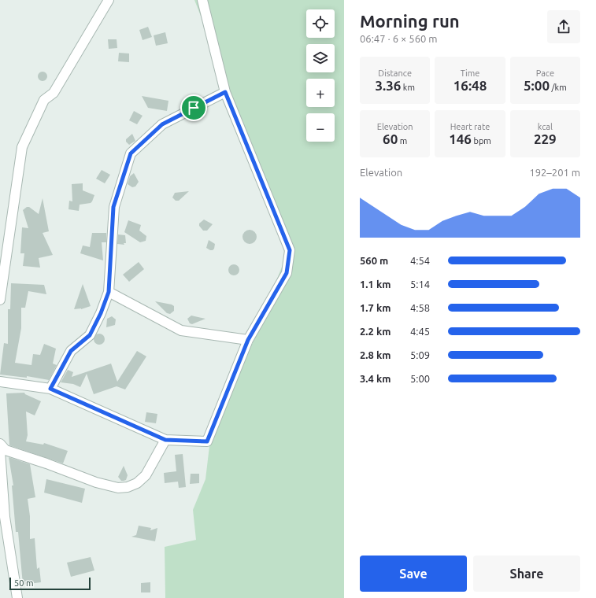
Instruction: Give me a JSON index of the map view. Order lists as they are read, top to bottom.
{
  "scale_bar": "50 m",
  "page": {
    "heading": ["Morning run", "06:47 · 6 × 560 m"],
    "map_buttons": ["+", "−"],
    "stats": [
      ["Distance", "3.36 km"],
      ["Time", "16:48"],
      ["Pace", "5:00 /km"],
      ["Elevation", "60 m"],
      ["Heart rate", "146 bpm"],
      ["kcal", "229"]
    ],
    "chart": ["Elevation", "192–201 m"],
    "list": [
      {
        "name": "560 m",
        "note": "4:54"
      },
      {
        "name": "1.1 km",
        "note": "5:14"
      },
      {
        "name": "1.7 km",
        "note": "4:58"
      },
      {
        "name": "2.2 km",
        "note": "4:45"
      },
      {
        "name": "2.8 km",
        "note": "5:09"
      },
      {
        "name": "3.4 km",
        "note": "5:00"
      }
    ],
    "buttons": ["Save", "Share"],
    "scale": "50 m"
  }
}
